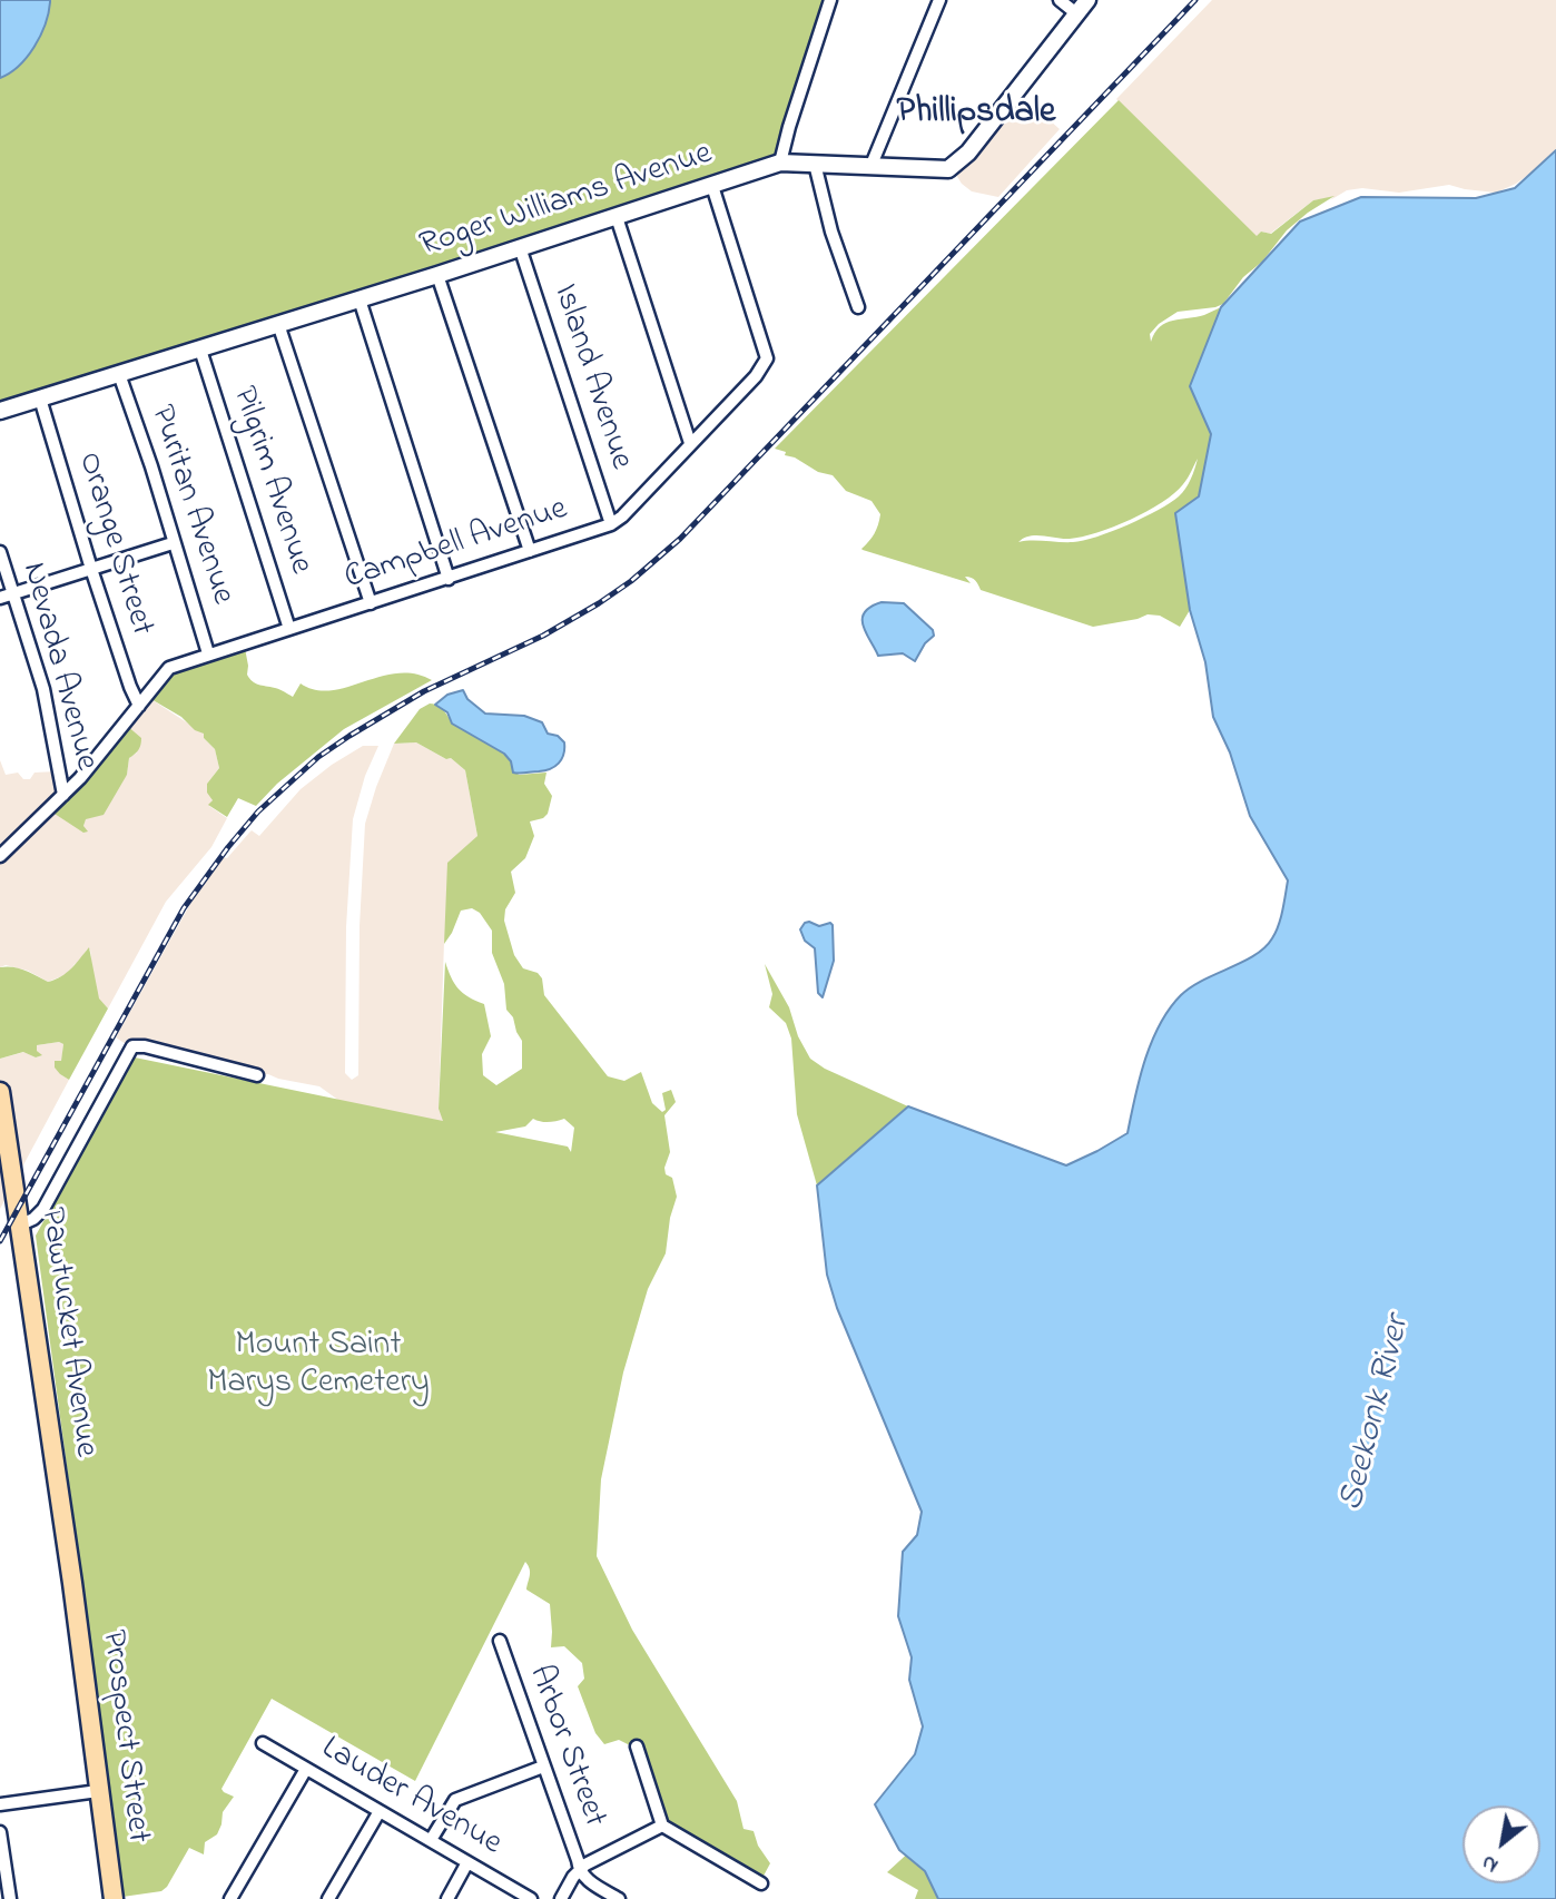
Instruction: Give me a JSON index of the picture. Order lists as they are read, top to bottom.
{
  "streets": {
    "main road": ["Roger Williams Avenue", "Pawtucket Avenue", "Prospect Street"],
    "street": [
      "Island Avenue",
      "Pilgrim Avenue",
      "Puritan Avenue",
      "Orange Street",
      "Campbell Avenue",
      "Nevada Avenue",
      "Arbor Street",
      "Lauder Avenue"
    ]
  },
  "crossings": [
    ["Roger Williams Avenue", "Island Avenue"],
    ["Roger Williams Avenue", "Pilgrim Avenue"],
    ["Roger Williams Avenue", "Puritan Avenue"],
    ["Roger Williams Avenue", "Orange Street"],
    ["Roger Williams Avenue", "Campbell Avenue"],
    ["Island Avenue", "Campbell Avenue"],
    ["Pilgrim Avenue", "Campbell Avenue"],
    ["Puritan Avenue", "Campbell Avenue"],
    ["Orange Street", "Campbell Avenue"],
    ["Campbell Avenue", "Nevada Avenue"],
    ["Pawtucket Avenue", "Prospect Street"]
  ],
  "districts": ["Phillipsdale"],
  "water": ["Seekonk River"],
  "parks": ["Mount Saint Marys Cemetery"],
  "north": "bottom left"
}
